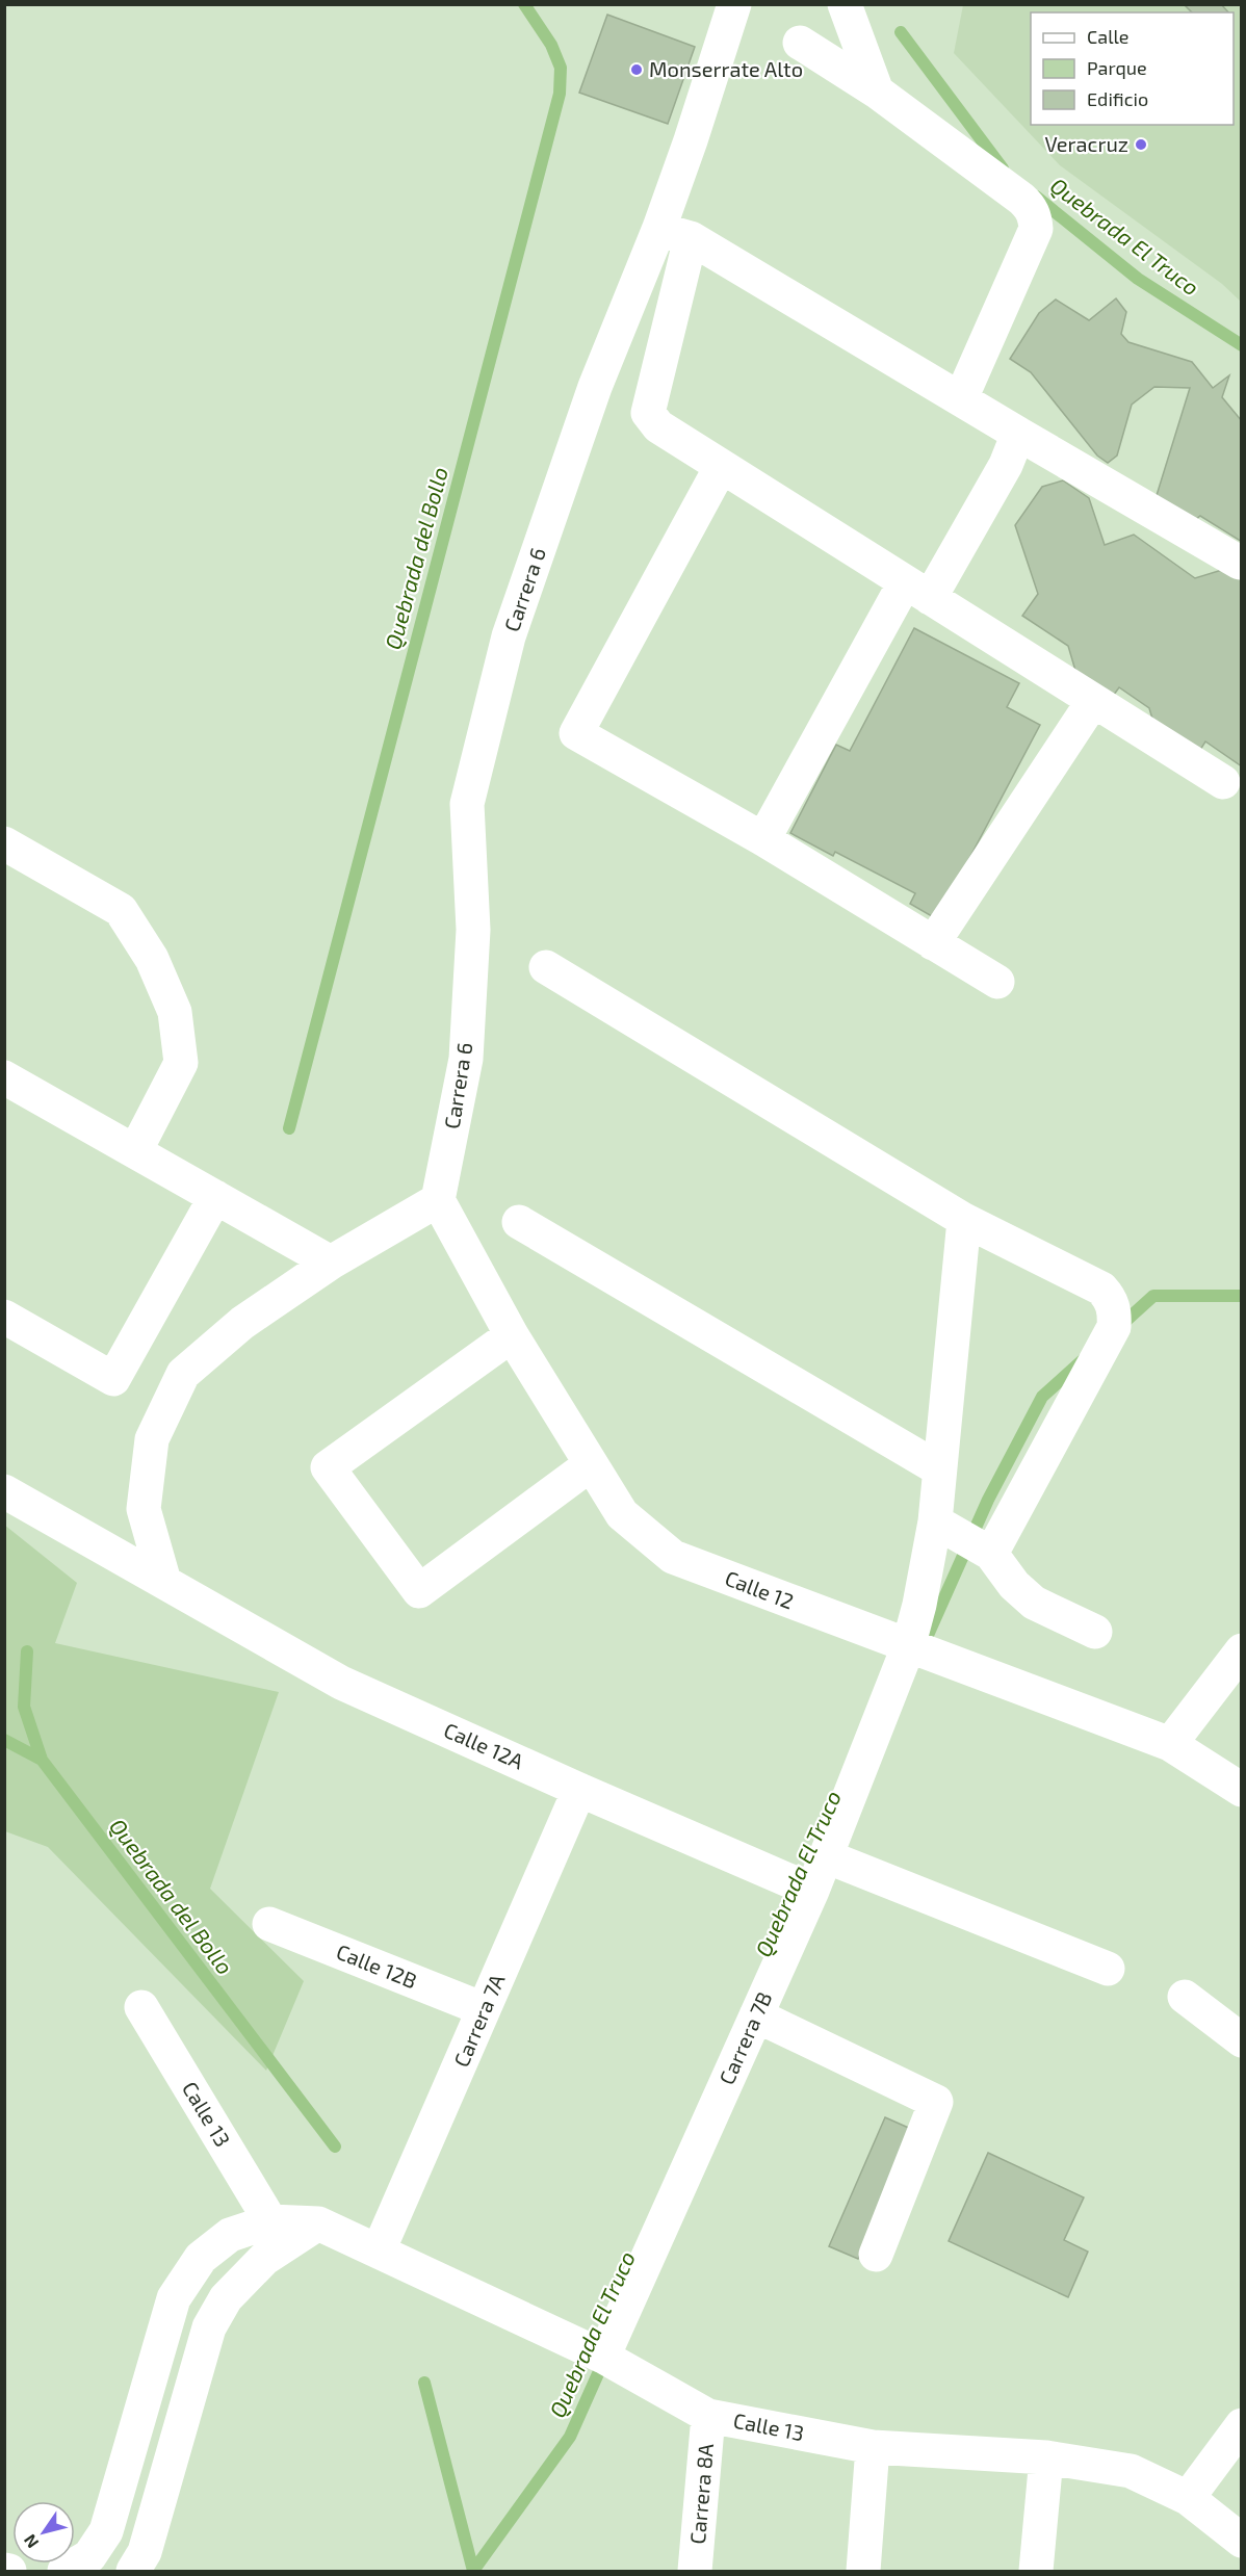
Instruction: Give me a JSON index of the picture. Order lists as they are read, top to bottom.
{
  "streets": {
    "street": [
      "Carrera 6",
      "Calle 12",
      "Calle 12A",
      "Calle 12B",
      "Carrera 7A",
      "Carrera 7B",
      "Calle 13",
      "Carrera 8A"
    ]
  },
  "crossings": [
    ["Carrera 6", "Calle 12"],
    ["Calle 12", "Carrera 7B"],
    ["Calle 12A", "Carrera 7A"],
    ["Calle 12A", "Carrera 7B"],
    ["Calle 12B", "Carrera 7A"],
    ["Carrera 7A", "Calle 13"],
    ["Carrera 7B", "Calle 13"],
    ["Calle 13", "Carrera 8A"]
  ],
  "water": ["Quebrada El Truco", "Quebrada del Bollo"],
  "places": ["Monserrate Alto", "Veracruz"],
  "legend": ["Calle", "Parque", "Edificio"],
  "north": "bottom left"
}
